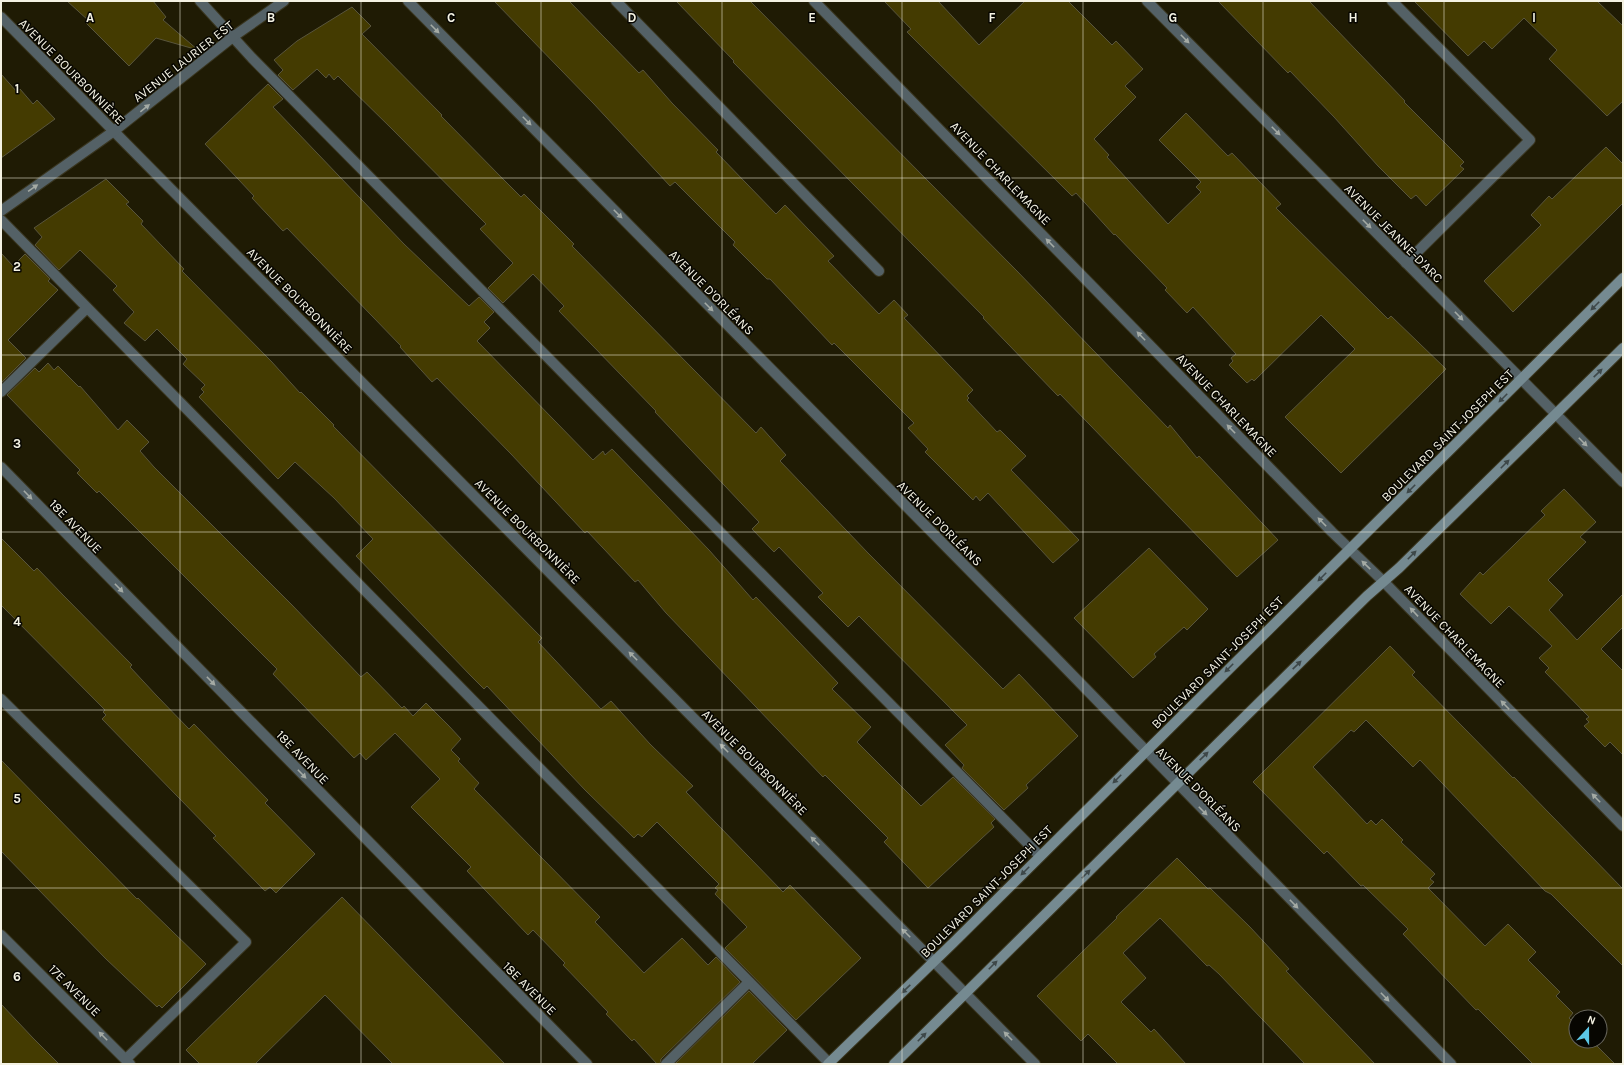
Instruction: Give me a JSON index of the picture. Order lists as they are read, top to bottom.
{
  "streets": {
    "main road": ["BOULEVARD SAINT-JOSEPH EST"],
    "street": [
      "AVENUE LAURIER EST",
      "AVENUE BOURBONNIÈRE",
      "AVENUE CHARLEMAGNE",
      "AVENUE JEANNE-D'ARC",
      "AVENUE D'ORLÉANS",
      "18E AVENUE",
      "17E AVENUE"
    ]
  },
  "crossings": [
    ["AVENUE LAURIER EST", "AVENUE BOURBONNIÈRE"],
    ["AVENUE BOURBONNIÈRE", "BOULEVARD SAINT-JOSEPH EST"],
    ["AVENUE CHARLEMAGNE", "BOULEVARD SAINT-JOSEPH EST"],
    ["AVENUE JEANNE-D'ARC", "BOULEVARD SAINT-JOSEPH EST"],
    ["AVENUE D'ORLÉANS", "BOULEVARD SAINT-JOSEPH EST"]
  ],
  "one_way": [
    "AVENUE LAURIER EST",
    "AVENUE BOURBONNIÈRE",
    "AVENUE CHARLEMAGNE",
    "AVENUE JEANNE-D'ARC",
    "AVENUE D'ORLÉANS",
    "18E AVENUE",
    "17E AVENUE"
  ],
  "north": "top",
  "grid": {
    "columns": [
      "A",
      "B",
      "C",
      "D",
      "E",
      "F",
      "G",
      "H",
      "I"
    ],
    "rows": [
      "1",
      "2",
      "3",
      "4",
      "5",
      "6"
    ]
  }
}
